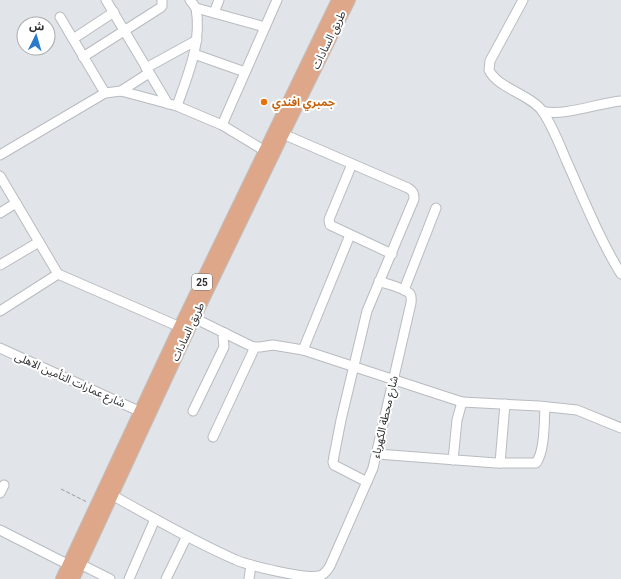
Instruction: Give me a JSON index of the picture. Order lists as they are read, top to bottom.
{
  "streets": {
    "main road": ["طريق السادات", "25"],
    "street": ["شارع عمارات التأمين الاهلى", "شارع محطة الكهرباء"]
  },
  "crossings": [
    ["طريق السادات", "شارع عمارات التأمين الاهلى"]
  ],
  "places": ["جمبري افندي"],
  "north": "top"
}
